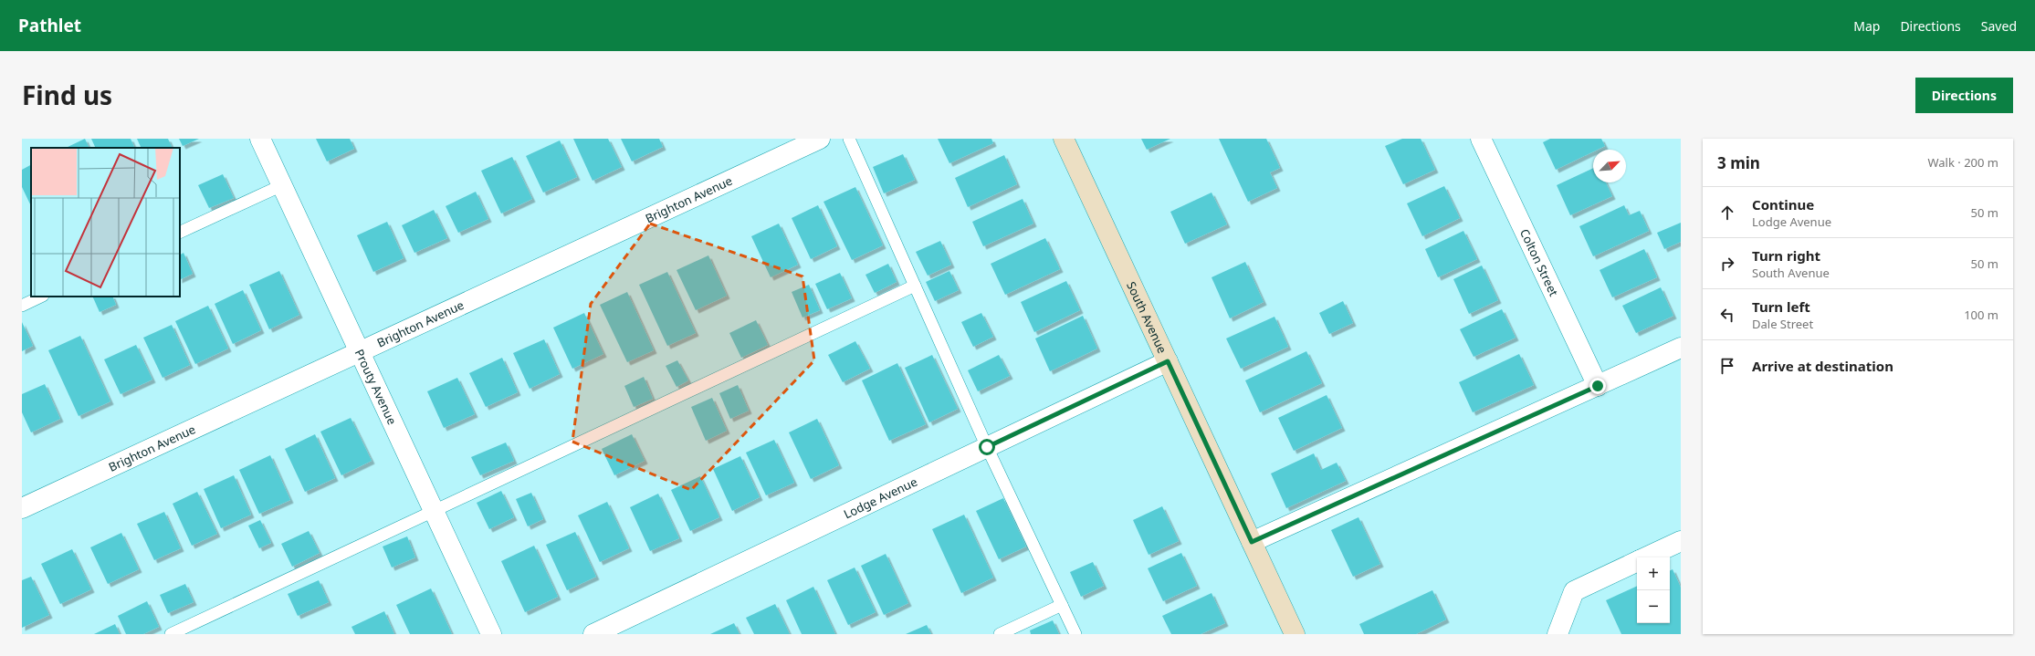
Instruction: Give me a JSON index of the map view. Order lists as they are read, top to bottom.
{
  "streets": {
    "street": [
      "Brighton Avenue",
      "Colton Street",
      "South Avenue",
      "Prouty Avenue",
      "Lodge Avenue"
    ]
  },
  "crossings": [
    ["Brighton Avenue", "Prouty Avenue"],
    ["South Avenue", "Lodge Avenue"]
  ],
  "north": "top right",
  "page": {
    "header": "Pathlet",
    "nav": ["Map", "Directions", "Saved"],
    "title": "Find us",
    "buttons": "Directions",
    "heading": ["3 min", "Walk · 200 m"],
    "list": [
      ["Continue", "Lodge Avenue", "50 m"],
      ["Turn right", "South Avenue", "50 m"],
      ["Turn left", "Dale Street", "100 m"],
      "Arrive at destination"
    ],
    "map_buttons": ["+", "−"]
  }
}
